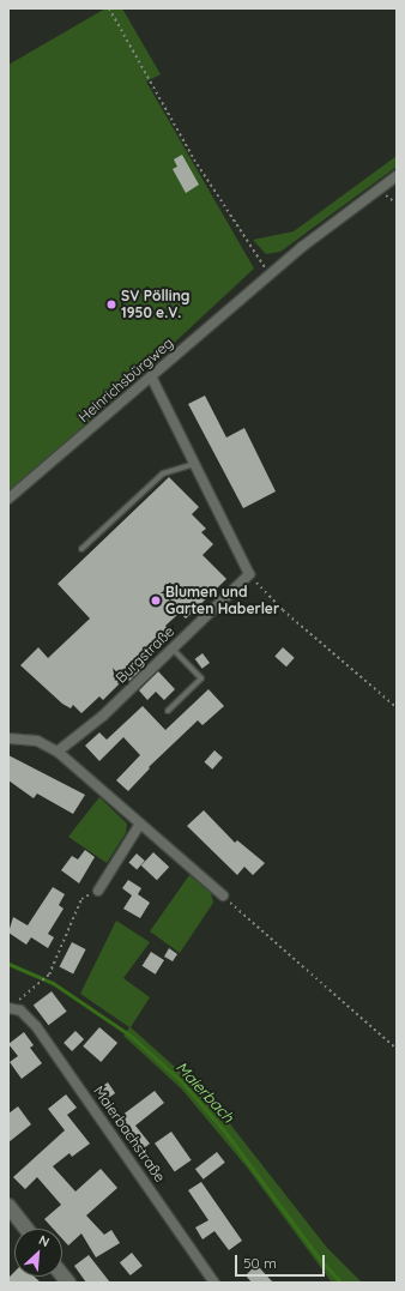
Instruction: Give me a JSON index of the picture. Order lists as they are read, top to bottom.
{
  "streets": {
    "street": ["Heinrichsbürgweg", "Burgstraße", "Maierbachstraße"]
  },
  "water": ["Maierbach"],
  "places": ["SV Pölling 1950 e.V.", "Blumen und Garten Haberler"],
  "scale_bar": "50 m",
  "north": "top right"
}
